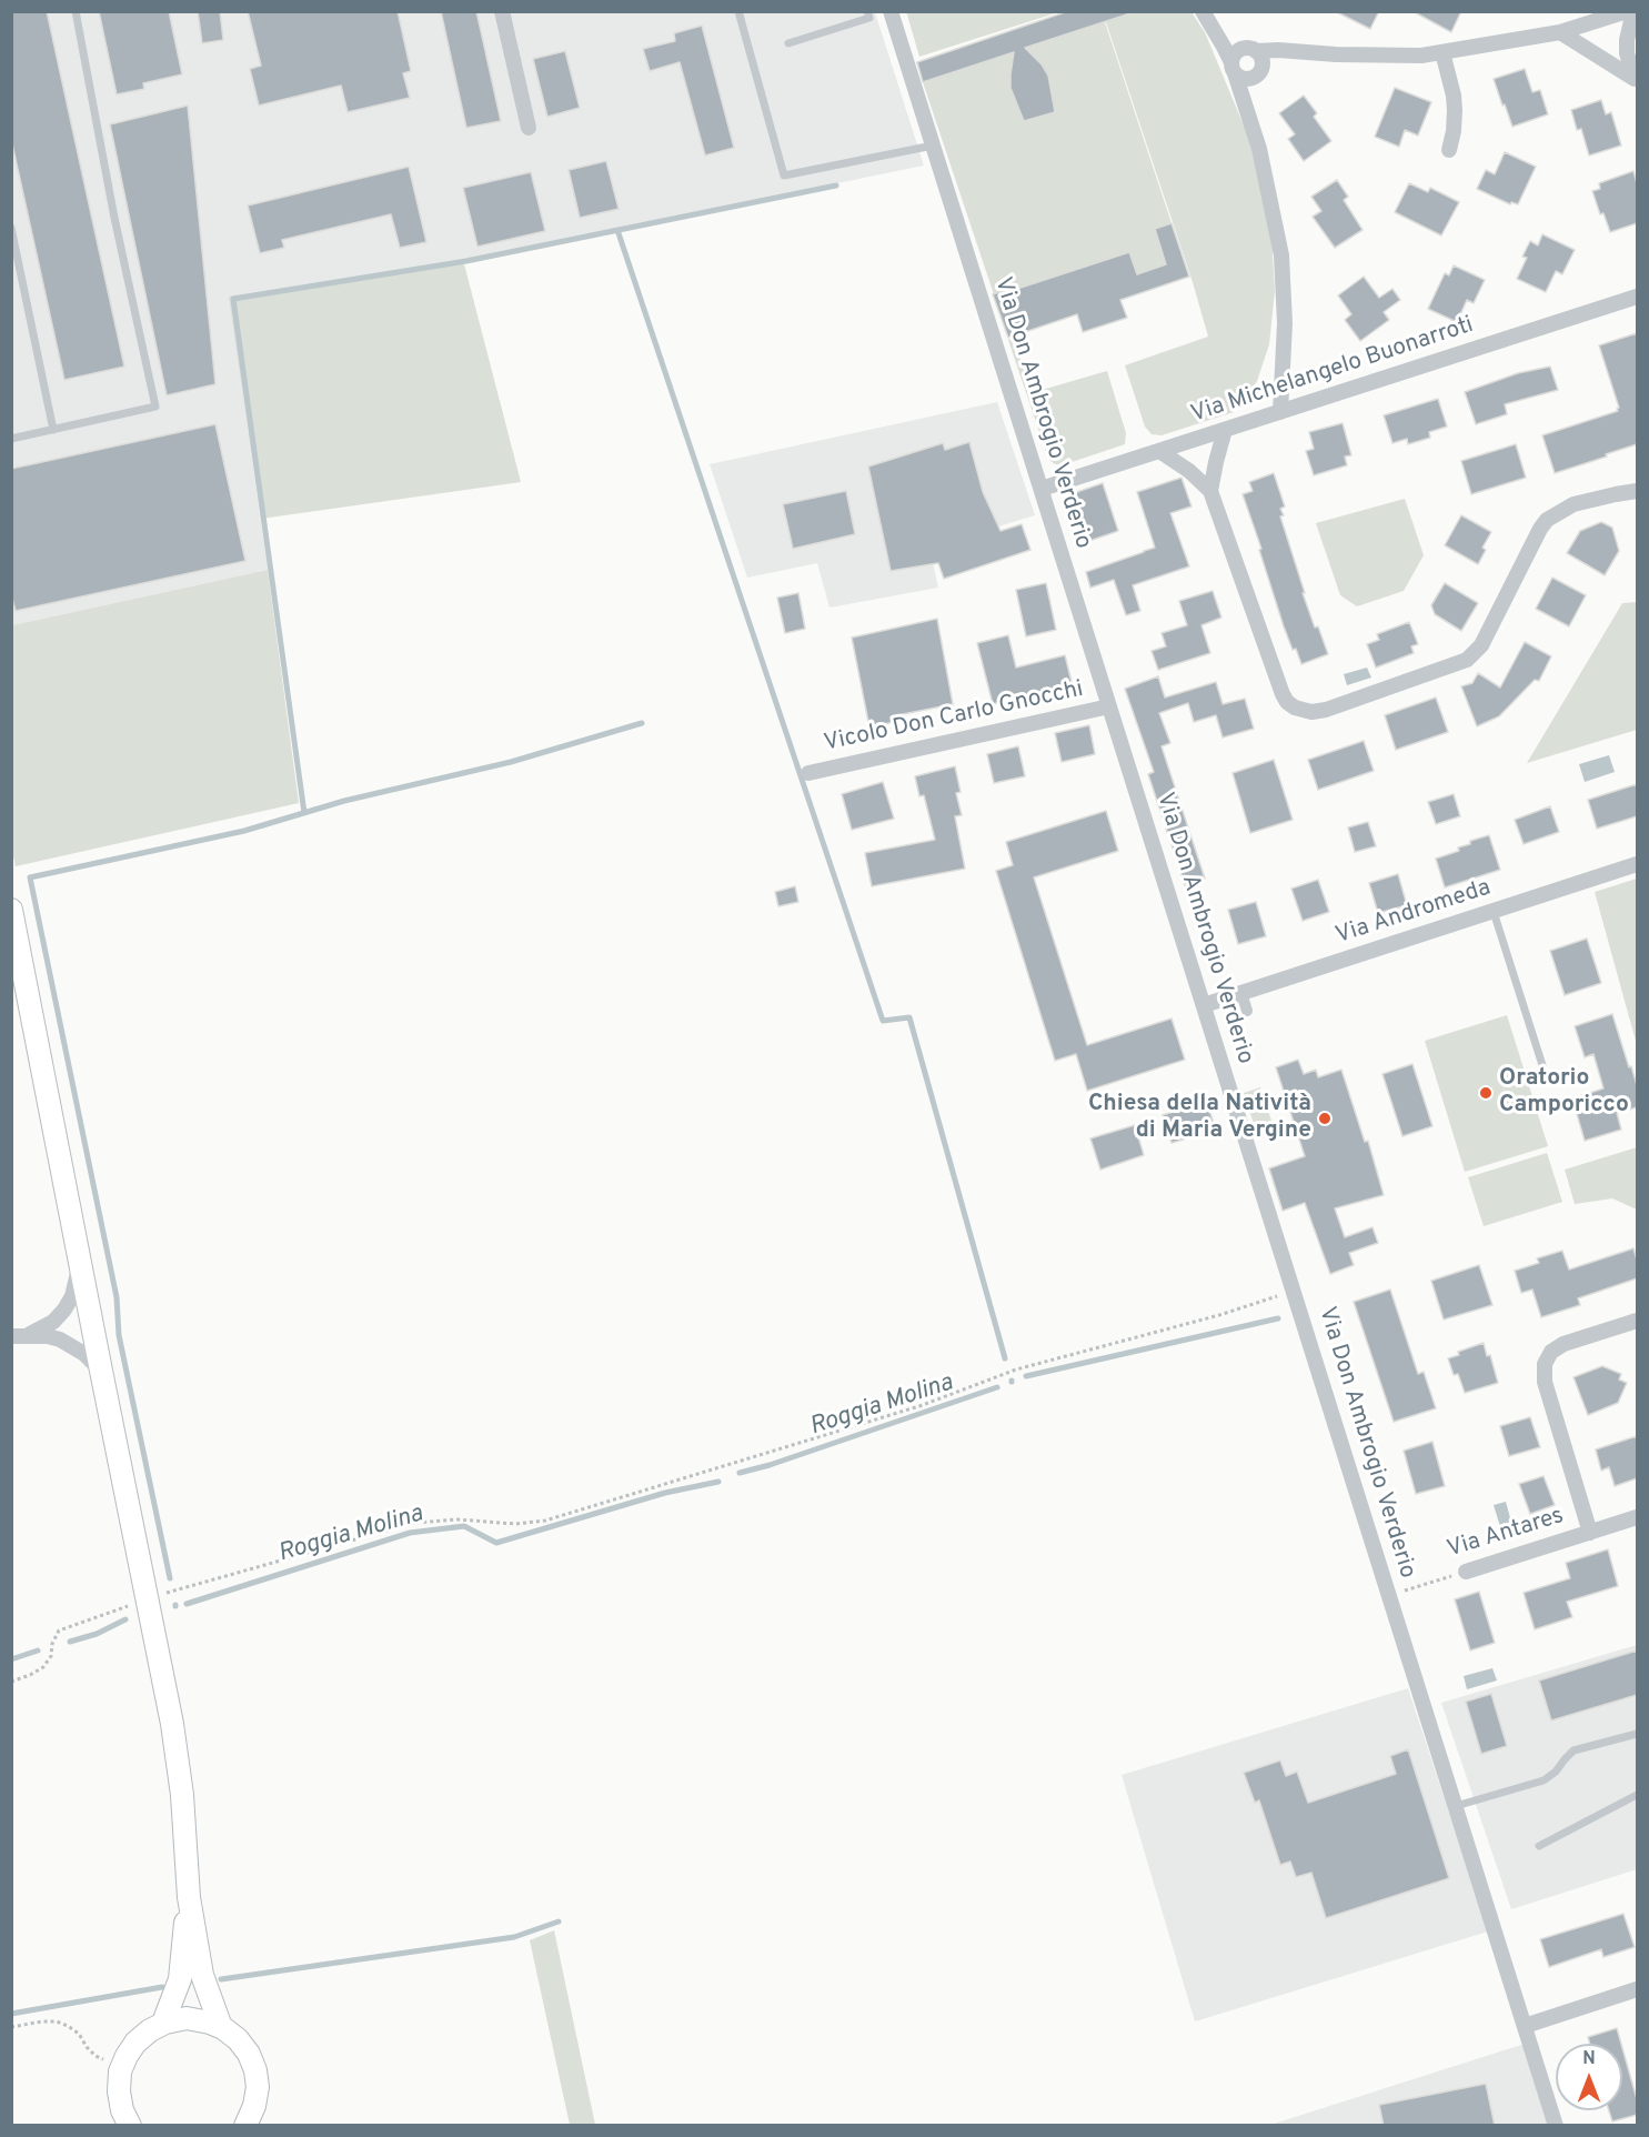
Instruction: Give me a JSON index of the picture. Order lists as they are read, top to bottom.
{
  "streets": {
    "street": [
      "Via Michelangelo Buonarroti",
      "Via Don Ambrogio Verderio",
      "Vicolo Don Carlo Gnocchi",
      "Via Andromeda",
      "Via Antares"
    ]
  },
  "crossings": [
    ["Via Michelangelo Buonarroti", "Via Don Ambrogio Verderio"],
    ["Via Don Ambrogio Verderio", "Vicolo Don Carlo Gnocchi"],
    ["Via Don Ambrogio Verderio", "Via Andromeda"],
    ["Via Don Ambrogio Verderio", "Via Antares"]
  ],
  "water": ["Roggia Molina"],
  "places": ["Oratorio Camporicco", "Chiesa della Natività di Maria Vergine"],
  "north": "top"
}
